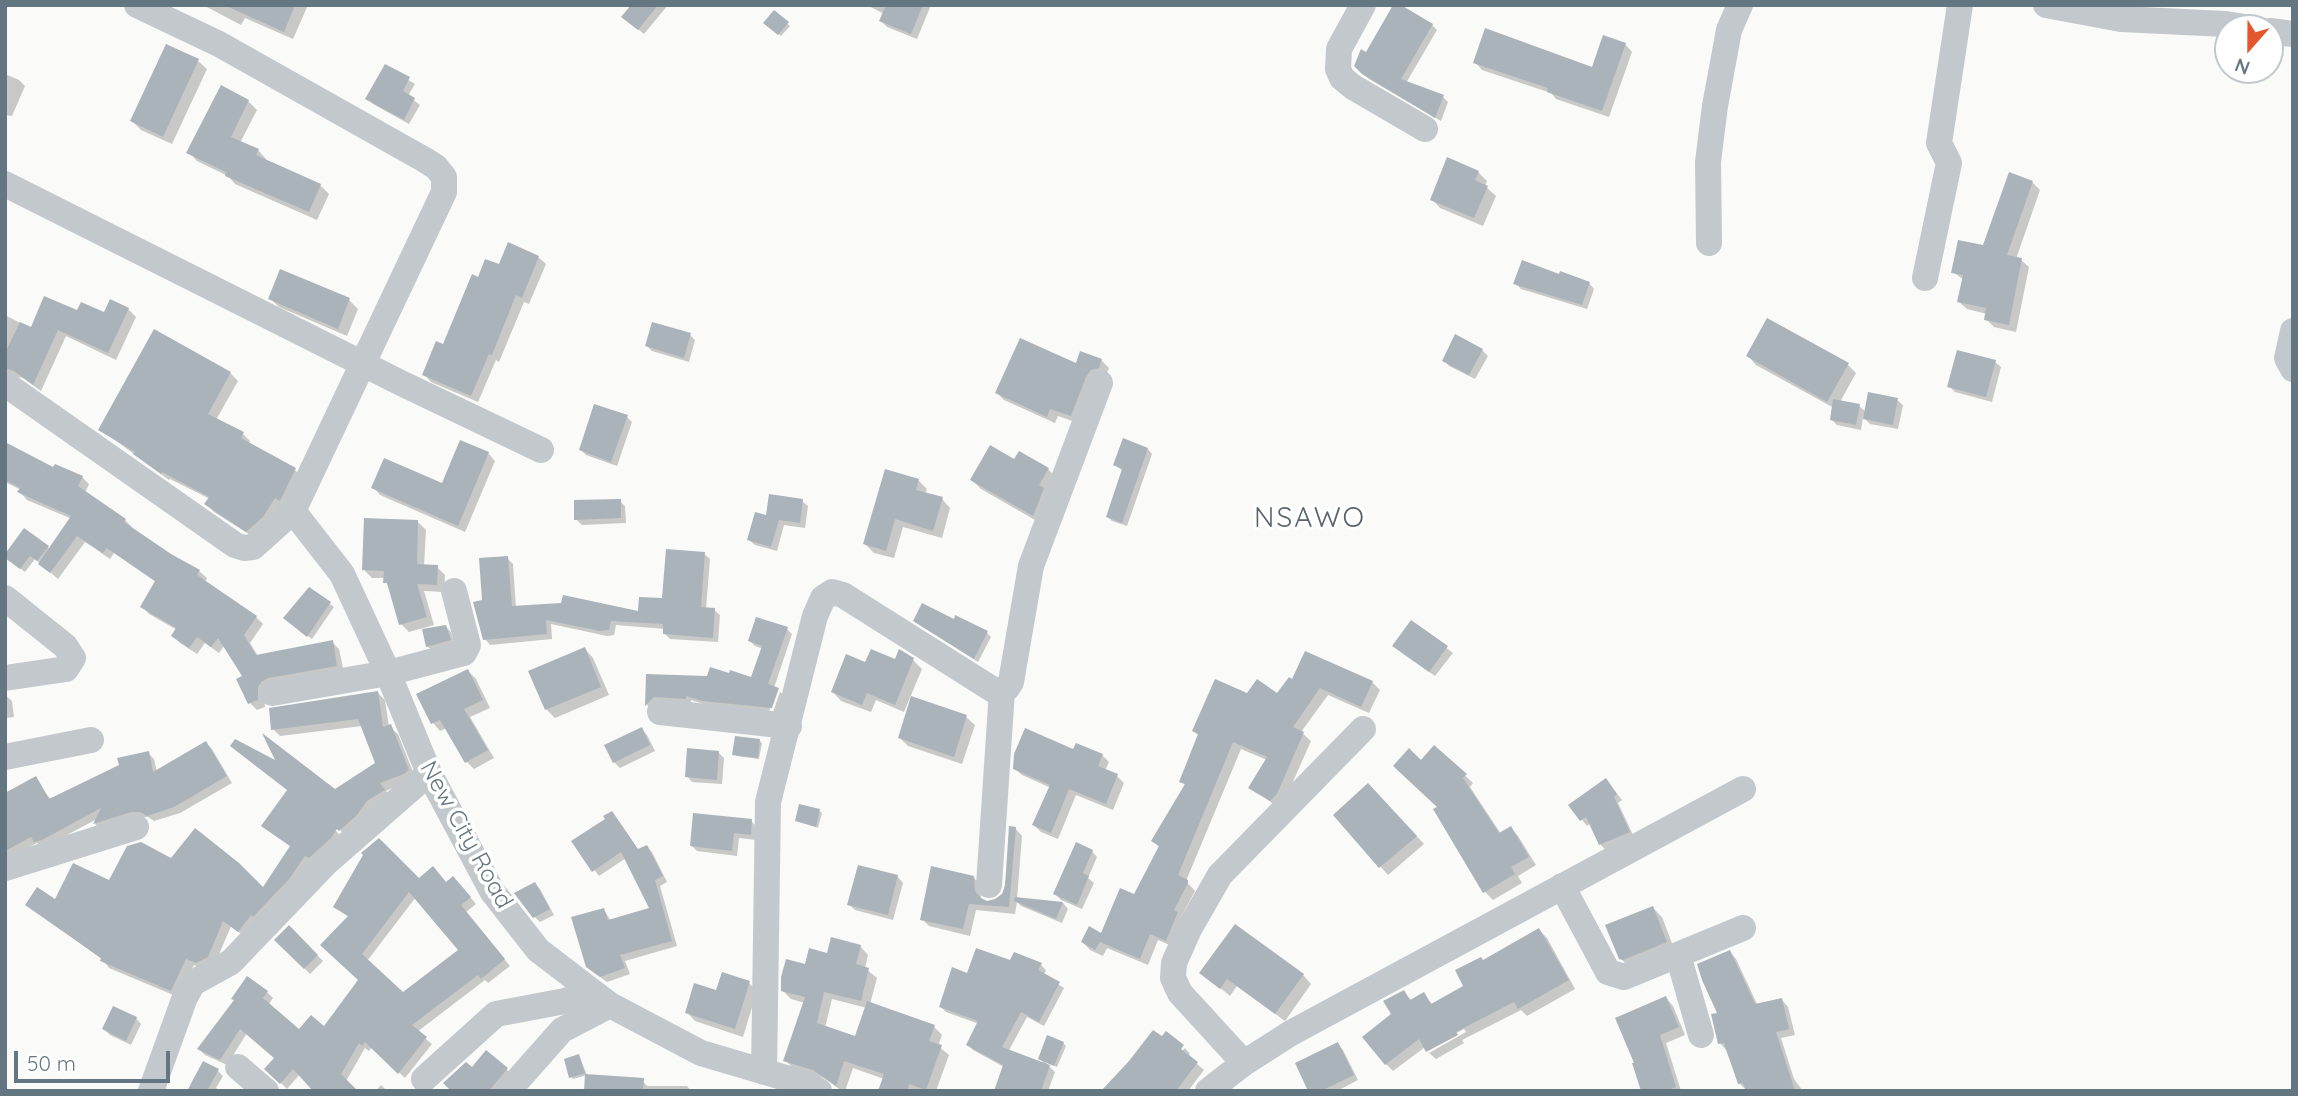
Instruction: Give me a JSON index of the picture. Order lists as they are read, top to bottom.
{
  "streets": {
    "street": ["New City Road"]
  },
  "districts": ["NSAWO"],
  "scale_bar": "50 m",
  "north": "bottom"
}
